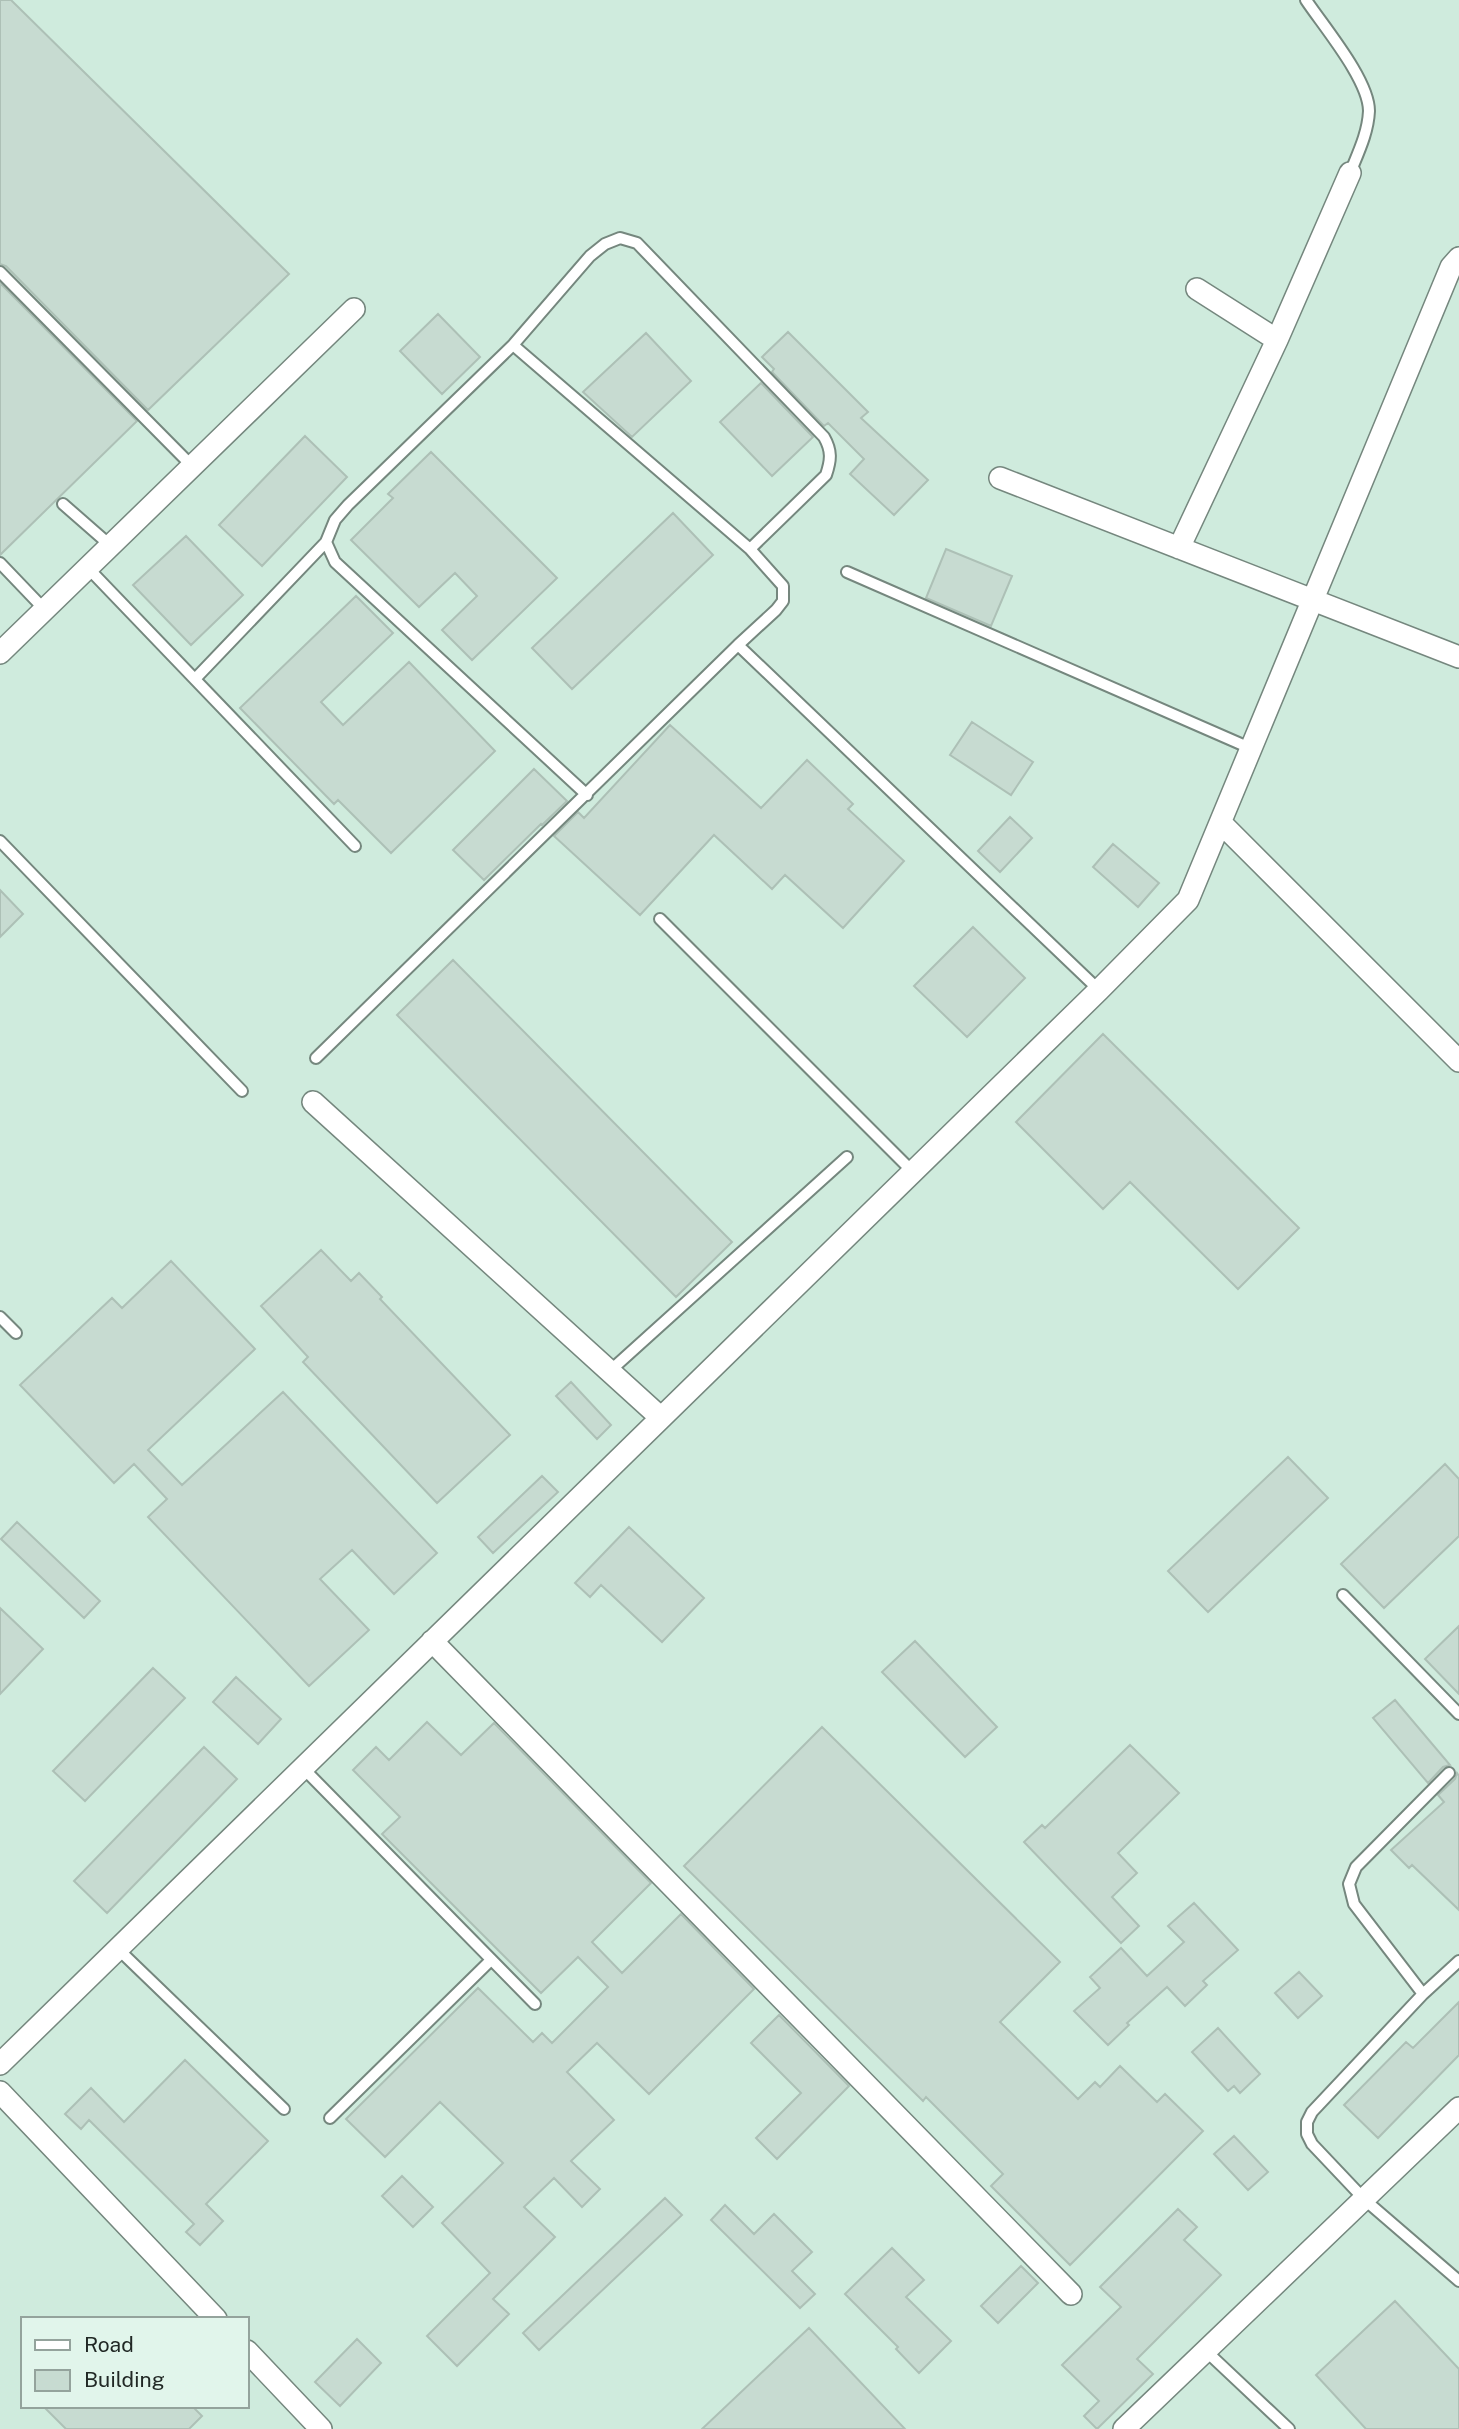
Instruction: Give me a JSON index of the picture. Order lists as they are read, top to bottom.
{
  "legend": ["Road", "Building"]
}
